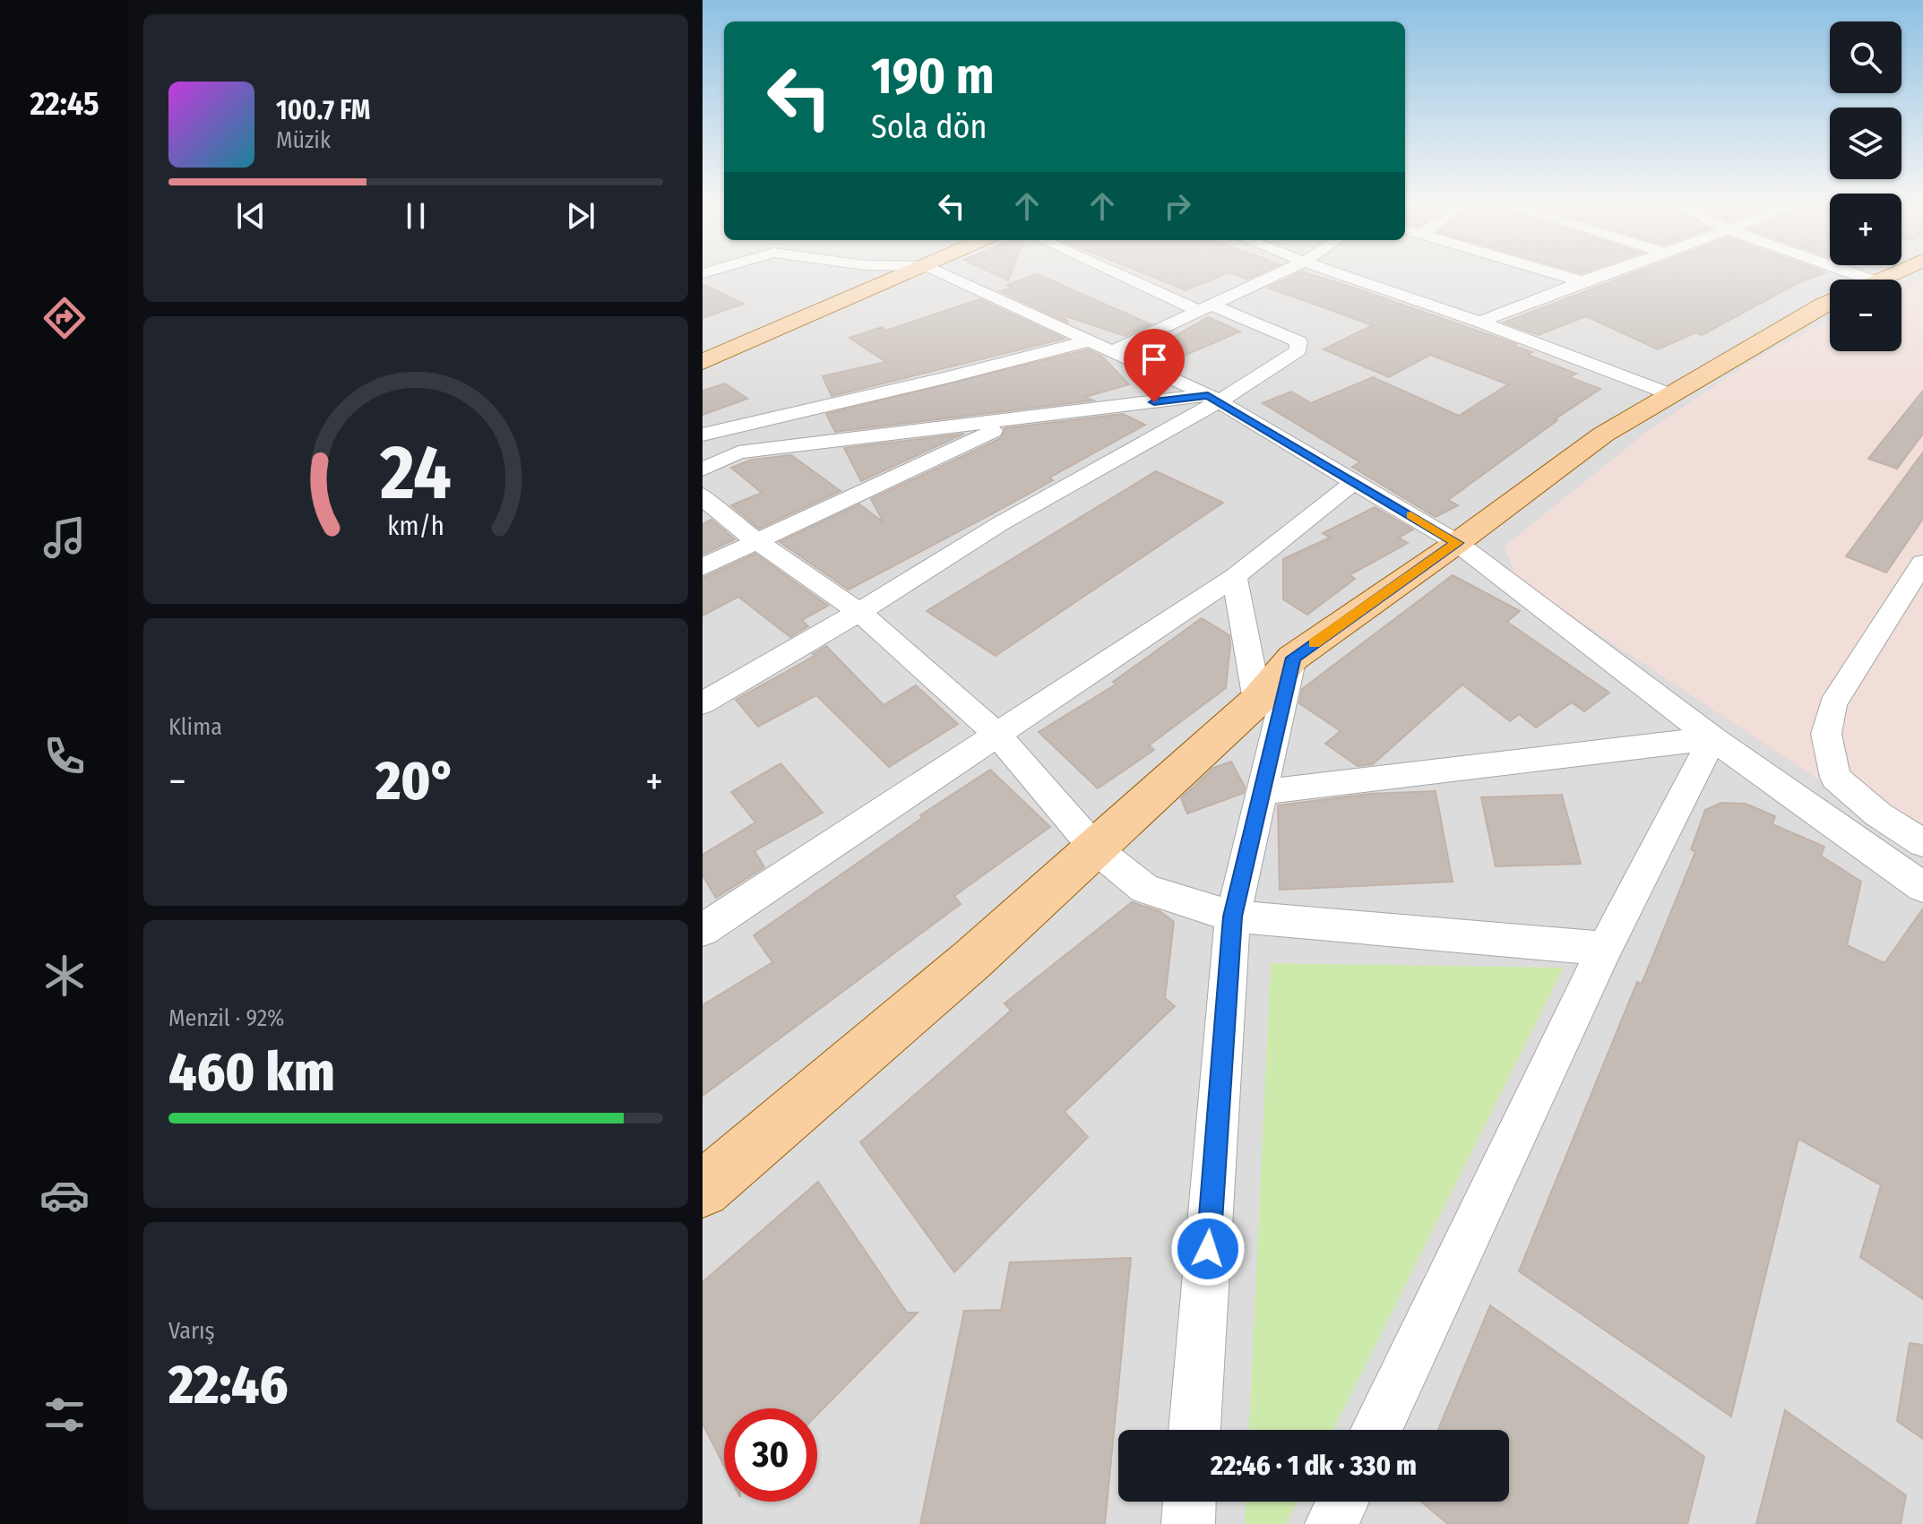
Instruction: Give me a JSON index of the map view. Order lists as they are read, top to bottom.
{
  "page": {
    "tabs": "22:45",
    "map_buttons": ["+", "−"],
    "turn": ["190 m", "Sola dön"],
    "song": ["100.7 FM", "Müzik"],
    "tile": [
      "Klima",
      ["Menzil · 92%", "460 km"],
      ["Varış", "22:46"]
    ],
    "heat": ["−", "20°", "+"],
    "limit": "30",
    "trip": "22:46 · 1 dk · 330 m",
    "gauge": ["24", "km/h"]
  }
}
